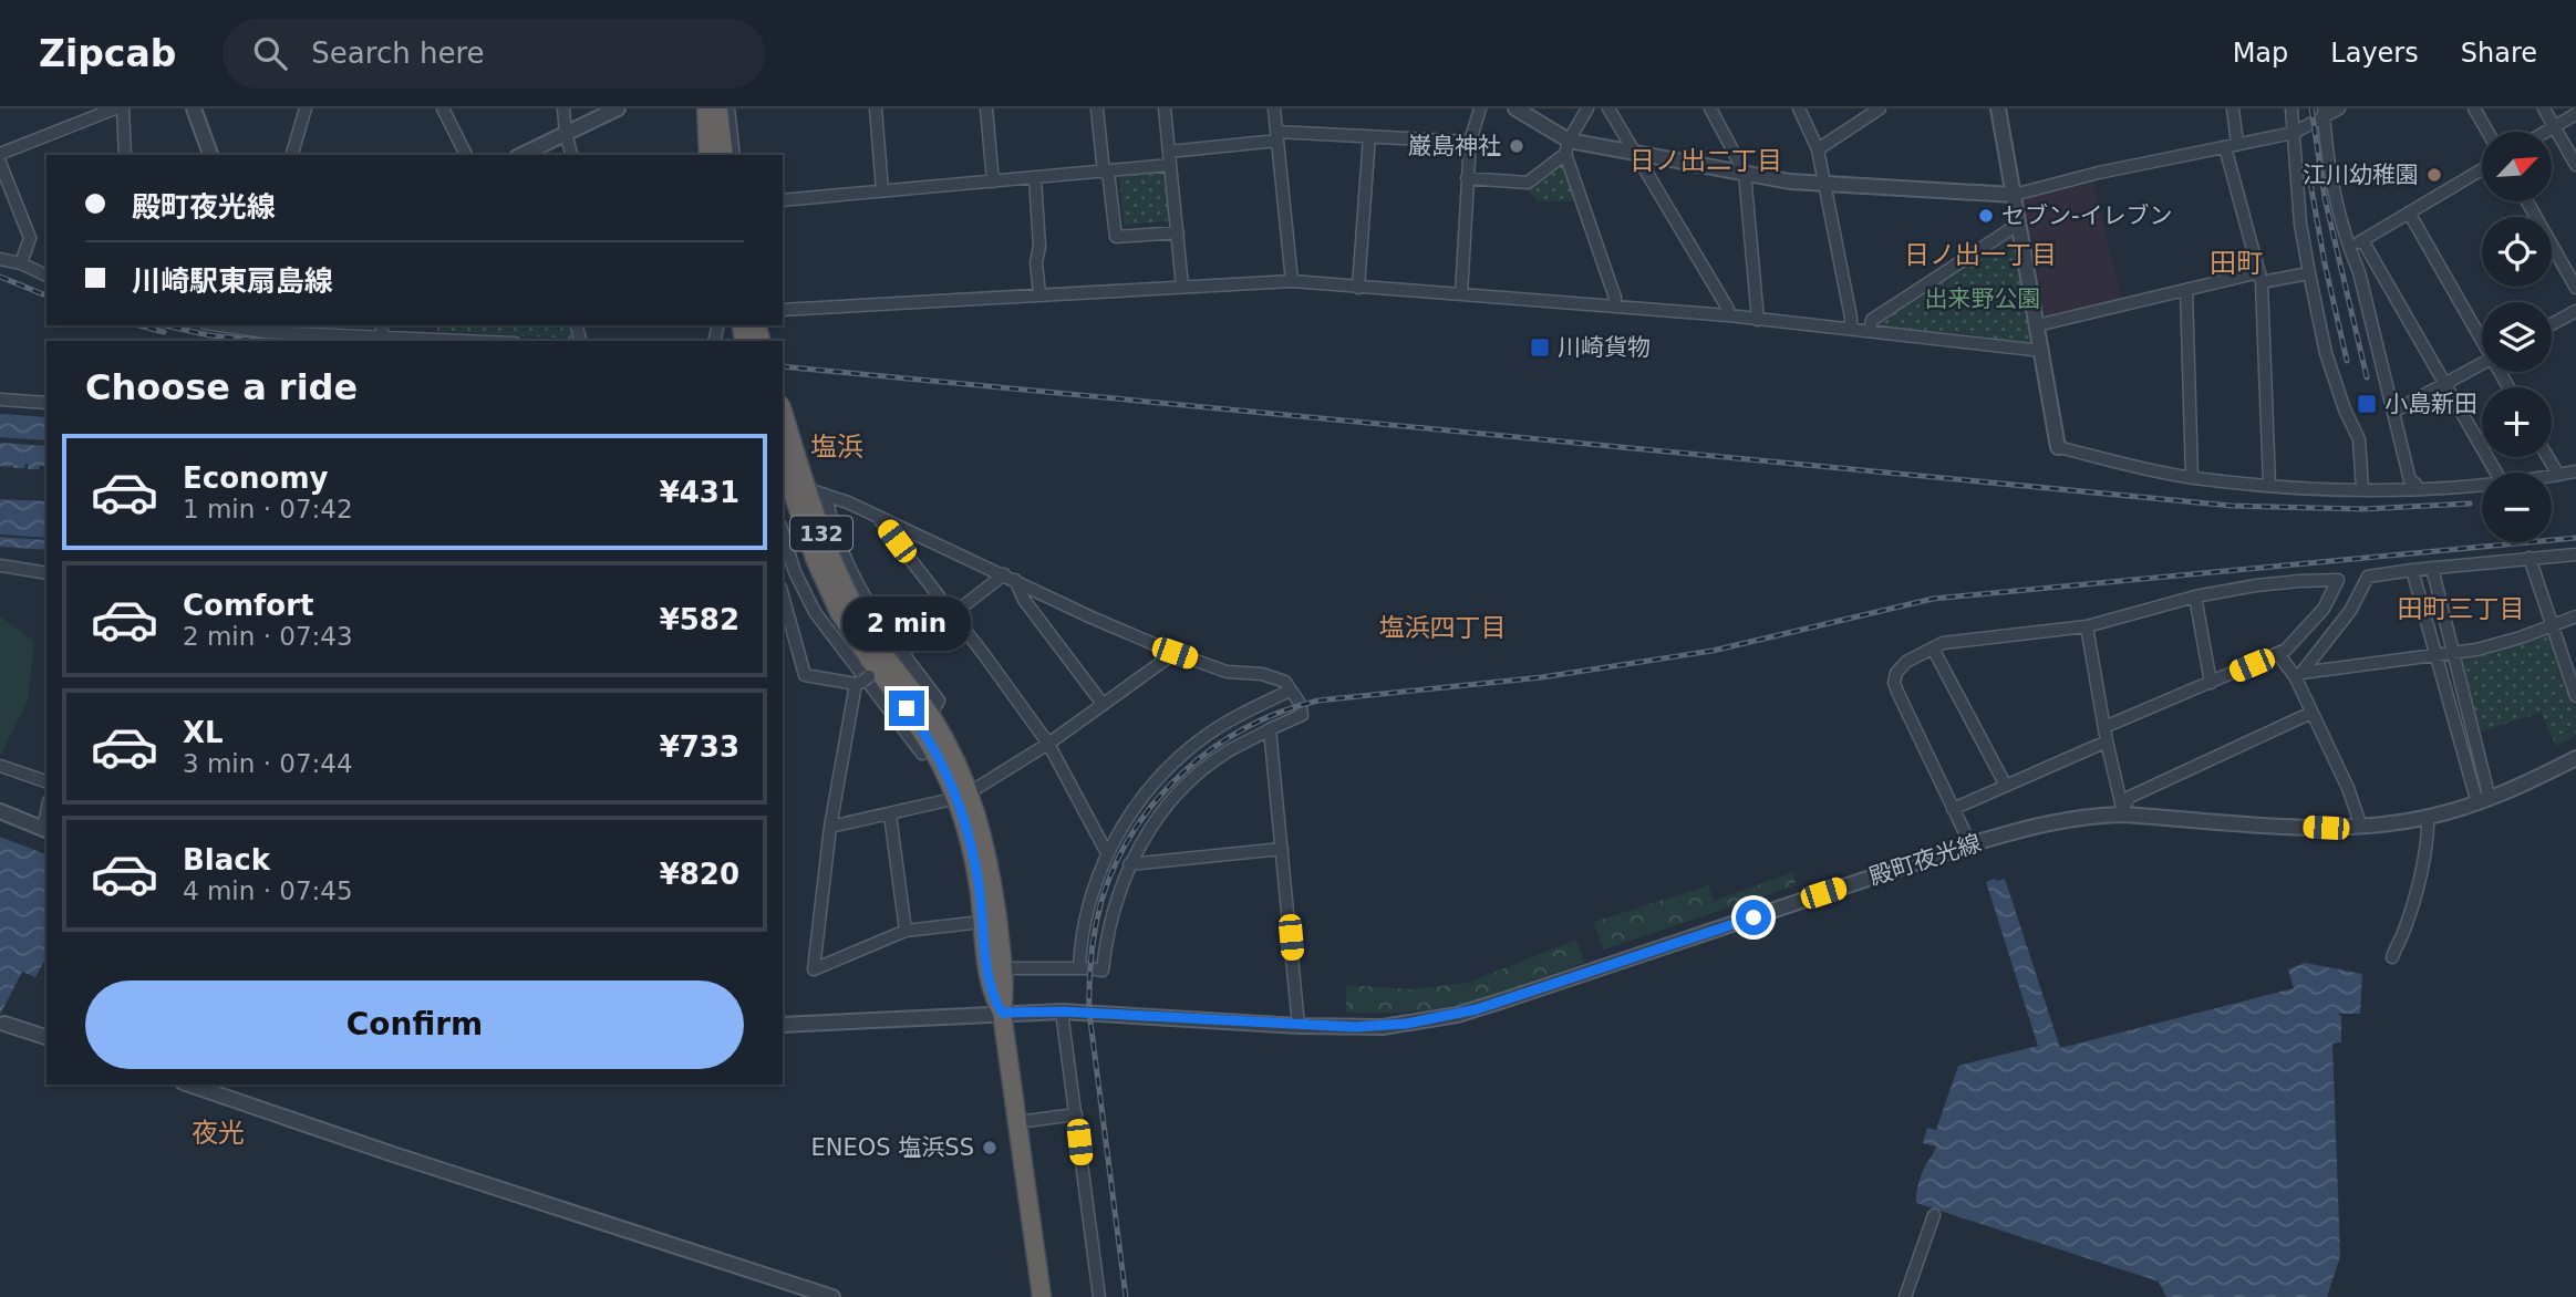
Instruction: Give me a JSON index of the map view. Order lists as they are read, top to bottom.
{
  "streets": {
    "highway": ["132"],
    "street": ["殿町夜光線"]
  },
  "crossings": [
    ["132", "殿町夜光線"]
  ],
  "districts": [
    "日ノ出二丁目",
    "日ノ出一丁目",
    "田町",
    "塩浜",
    "田町三丁目",
    "塩浜四丁目",
    "夜光"
  ],
  "parks": ["出来野公園"],
  "places": {
    "other": [
      "巌島神社",
      "江川幼稚園",
      "セブン-イレブン",
      "ENEOS 塩浜SS"
    ],
    "transit": ["川崎貨物", "小島新田"]
  },
  "north": "top right",
  "page": {
    "header": "Zipcab",
    "search": "Search here",
    "nav": ["Map", "Layers", "Share"],
    "map_buttons": ["+", "−"],
    "banner": ["殿町夜光線", "川崎駅東扇島線"],
    "heading": "Choose a ride",
    "list": [
      {
        "name": "Economy",
        "note": "1 min · 07:42",
        "value": "¥431"
      },
      {
        "name": "Comfort",
        "note": "2 min · 07:43",
        "value": "¥582"
      },
      {
        "name": "XL",
        "note": "3 min · 07:44",
        "value": "¥733"
      },
      {
        "name": "Black",
        "note": "4 min · 07:45",
        "value": "¥820"
      }
    ],
    "bubble": "2 min",
    "buttons": "Confirm"
  }
}
